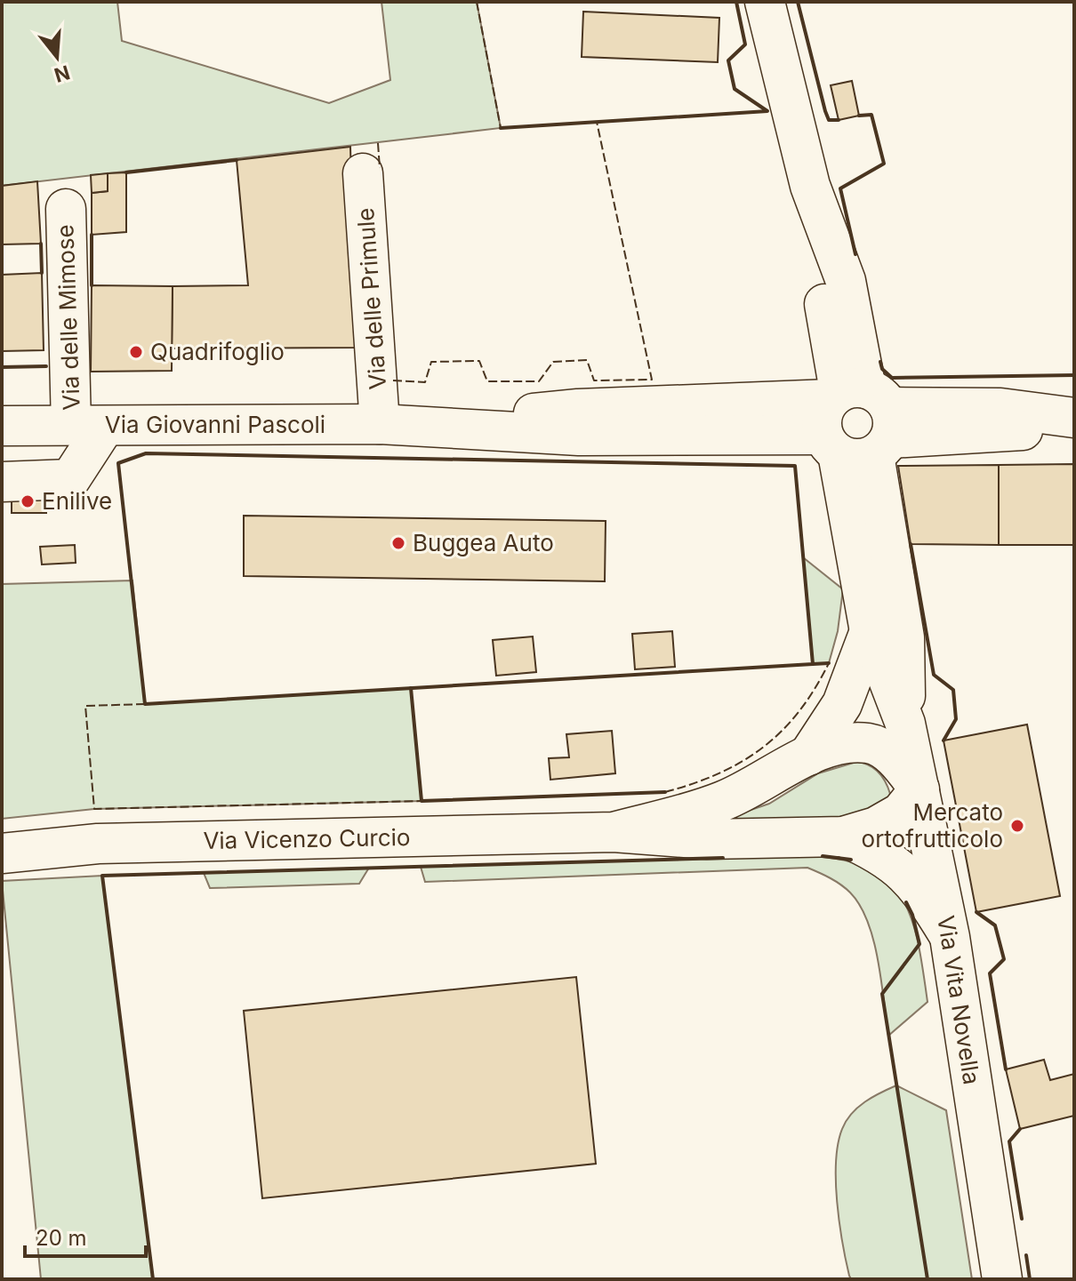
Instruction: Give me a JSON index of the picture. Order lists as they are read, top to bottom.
{
  "streets": {
    "street": [
      "Via delle Primule",
      "Via delle Mimose",
      "Via Giovanni Pascoli",
      "Via Vicenzo Curcio",
      "Via Vita Novella"
    ]
  },
  "crossings": [
    ["Via delle Primule", "Via Giovanni Pascoli"],
    ["Via delle Mimose", "Via Giovanni Pascoli"]
  ],
  "places": [
    "Quadrifoglio",
    "Enilive",
    "Buggea Auto",
    "Mercato ortofrutticolo"
  ],
  "scale_bar": "20 m",
  "north": "bottom"
}
